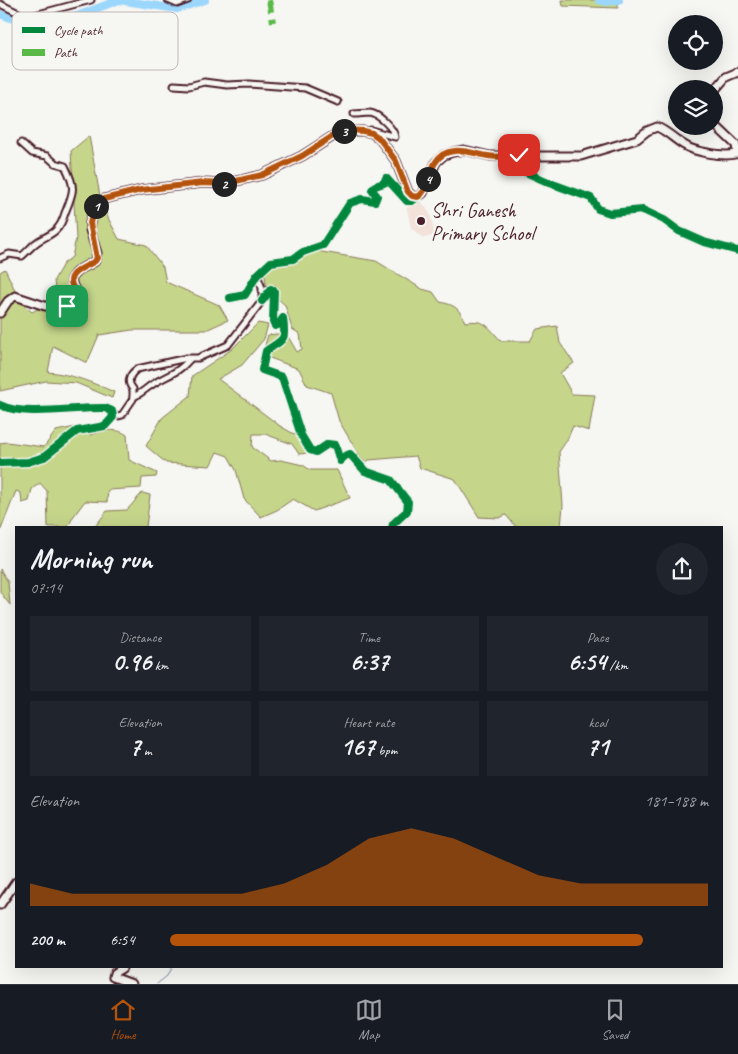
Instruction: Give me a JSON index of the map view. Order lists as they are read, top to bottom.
{
  "places": ["Shri Ganesh Primary School"],
  "legend": ["Cycle path", "Path"],
  "page": {
    "pins": [
      "3",
      "4",
      "2",
      "1"
    ],
    "heading": ["Morning run", "07:14"],
    "stats": [
      ["Distance", "0.96 km"],
      ["Time", "6:37"],
      ["Pace", "6:54 /km"],
      ["Elevation", "7 m"],
      ["Heart rate", "167 bpm"],
      ["kcal", "71"]
    ],
    "chart": ["Elevation", "181–188 m"],
    "list": [
      {
        "name": "200 m",
        "note": "6:54"
      }
    ],
    "tabs": ["Home", "Map", "Saved"]
  }
}
